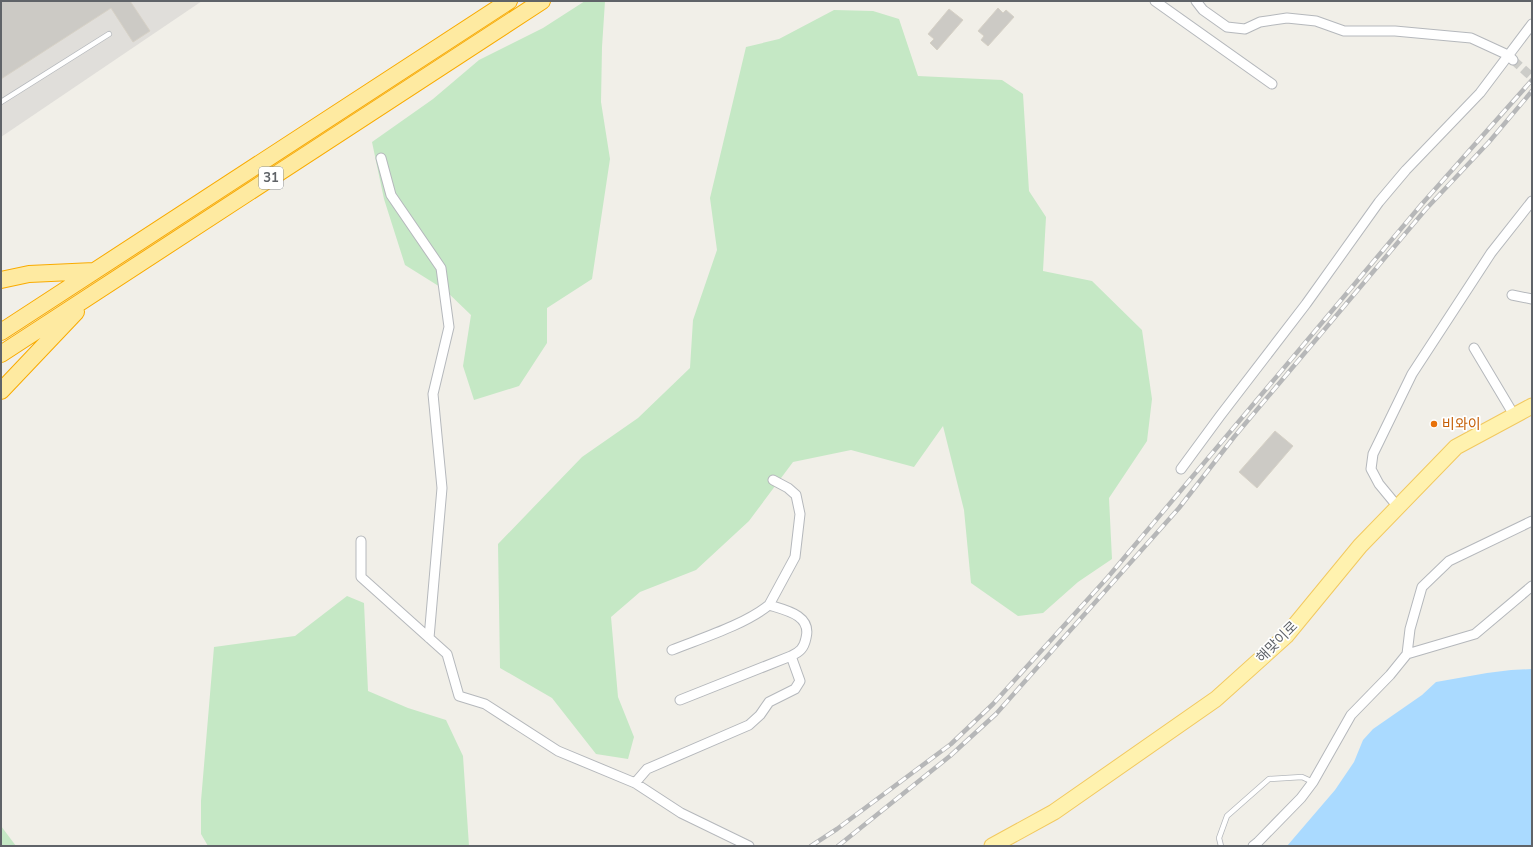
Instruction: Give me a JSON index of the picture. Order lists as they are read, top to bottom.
{
  "streets": {
    "highway": ["31"],
    "main road": ["해맞이로"]
  },
  "places": ["비와이"]
}
